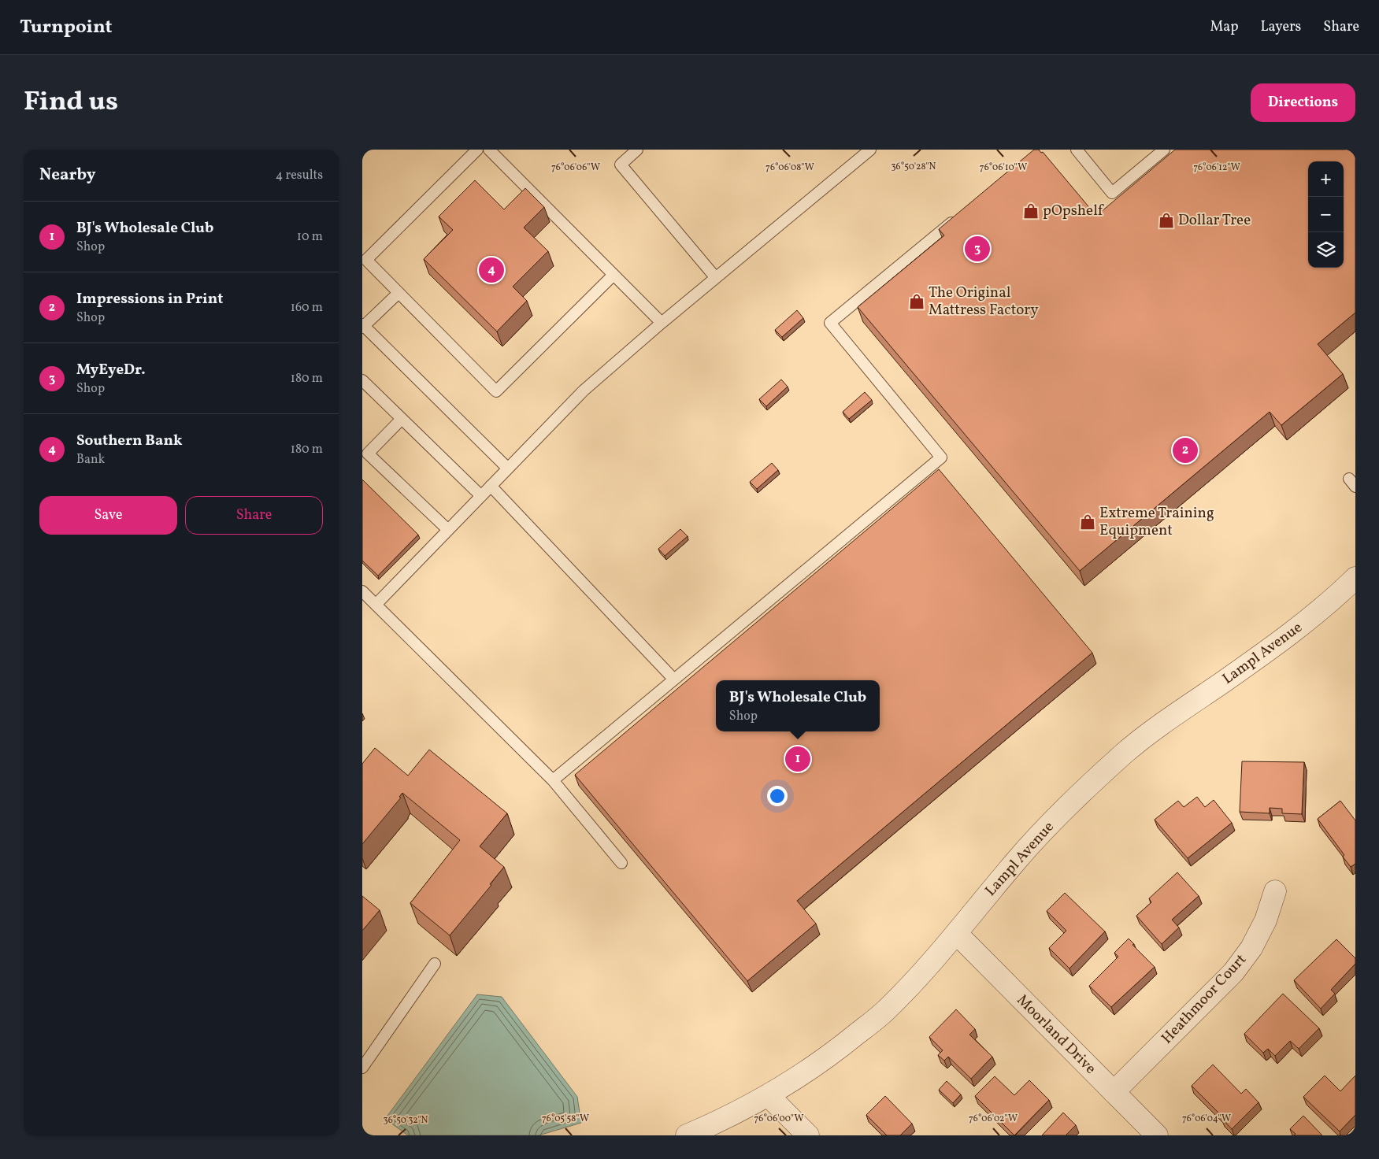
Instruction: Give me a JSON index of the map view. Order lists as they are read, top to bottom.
{
  "streets": {
    "street": ["Lampl Avenue", "Heathmoor Court", "Moorland Drive"]
  },
  "crossings": [
    ["Lampl Avenue", "Moorland Drive"],
    ["Heathmoor Court", "Moorland Drive"]
  ],
  "places": {
    "shop": [
      "pOpshelf",
      "Dollar Tree",
      "The Original Mattress Factory",
      "Extreme Training Equipment"
    ]
  },
  "page": {
    "header": "Turnpoint",
    "nav": ["Map", "Layers", "Share"],
    "title": "Find us",
    "buttons": [
      "Directions",
      ["Save", "Share"]
    ],
    "heading": ["Nearby", "4 results"],
    "map_buttons": ["+", "−"],
    "list": [
      {
        "mark": "1",
        "name": "BJ's Wholesale Club",
        "note": "Shop",
        "value": "10 m"
      },
      {
        "mark": "2",
        "name": "Impressions in Print",
        "note": "Shop",
        "value": "160 m"
      },
      {
        "mark": "3",
        "name": "MyEyeDr.",
        "note": "Shop",
        "value": "180 m"
      },
      {
        "mark": "4",
        "name": "Southern Bank",
        "note": "Bank",
        "value": "180 m"
      }
    ],
    "pins": [
      "3",
      "4",
      "2",
      "1"
    ],
    "popup": ["BJ's Wholesale Club", "Shop"]
  },
  "coordinates": [
    "36°50'28\"N",
    "76°06'06\"W",
    "76°06'08\"W",
    "76°06'10\"W",
    "76°06'12\"W",
    "76°05'58\"W",
    "76°06'00\"W",
    "76°06'02\"W",
    "76°06'04\"W",
    "36°50'32\"N"
  ]
}
